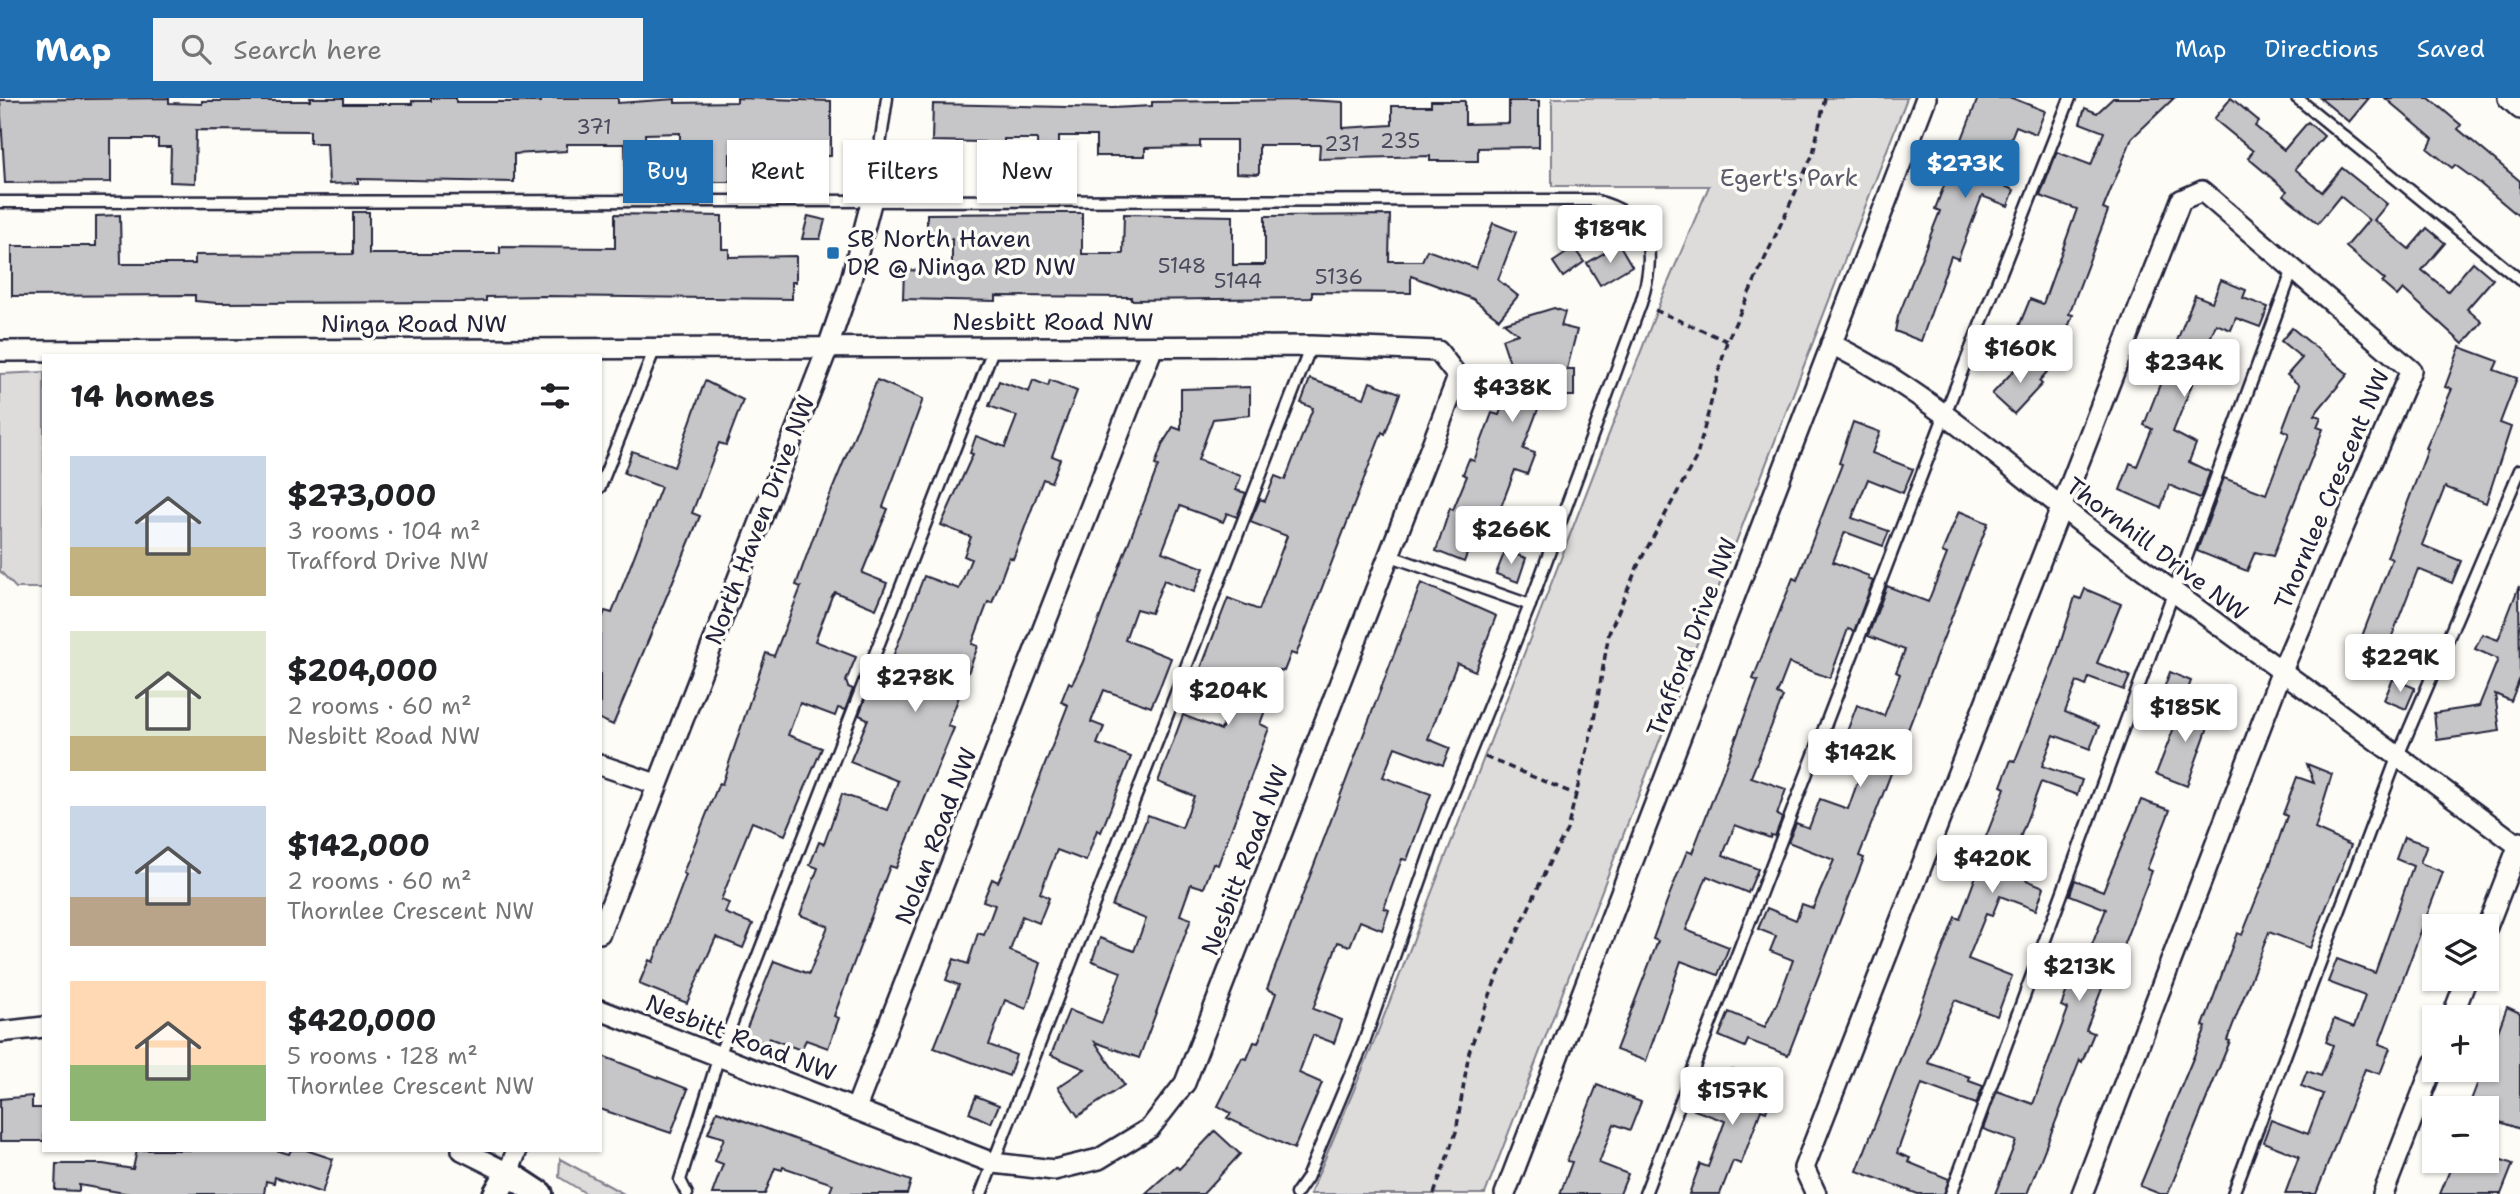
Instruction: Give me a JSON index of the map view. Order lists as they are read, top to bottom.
{
  "streets": {
    "street": [
      "Nesbitt Road NW",
      "Ninga Road NW",
      "Thornlee Crescent NW",
      "North Haven Drive NW",
      "Thornhill Drive NW",
      "Trafford Drive NW",
      "Nolan Road NW"
    ]
  },
  "crossings": [
    ["Nesbitt Road NW", "Ninga Road NW"],
    ["Nesbitt Road NW", "North Haven Drive NW"],
    ["Nesbitt Road NW", "Nolan Road NW"],
    ["Ninga Road NW", "North Haven Drive NW"],
    ["Thornlee Crescent NW", "Thornhill Drive NW"],
    ["Thornhill Drive NW", "Trafford Drive NW"]
  ],
  "parks": ["Egert's Park"],
  "places": {
    "transit": ["SB North Haven DR @ Ninga RD NW"]
  },
  "house_numbers": [
    "371",
    "235",
    "231",
    "5148",
    "5136",
    "5144"
  ],
  "page": {
    "header": "Map",
    "search": "Search here",
    "nav": ["Map", "Directions", "Saved"],
    "price": [
      "$273K",
      "$189K",
      "$160K",
      "$234K",
      "$438K",
      "$266K",
      "$229K",
      "$278K",
      "$204K",
      "$185K",
      "$142K",
      "$420K",
      "$213K",
      "$157K"
    ],
    "chip": [
      "Buy",
      "Rent",
      "Filters",
      "New"
    ],
    "heading": "14 homes",
    "list": [
      {
        "name": "$273,000",
        "note": "3 rooms · 104 m² · Trafford Drive NW"
      },
      {
        "name": "$204,000",
        "note": "2 rooms · 60 m² · Nesbitt Road NW"
      },
      {
        "name": "$142,000",
        "note": "2 rooms · 60 m² · Thornlee Crescent NW"
      },
      {
        "name": "$420,000",
        "note": "5 rooms · 128 m² · Thornlee Crescent NW"
      }
    ],
    "map_buttons": ["+", "−"]
  }
}
